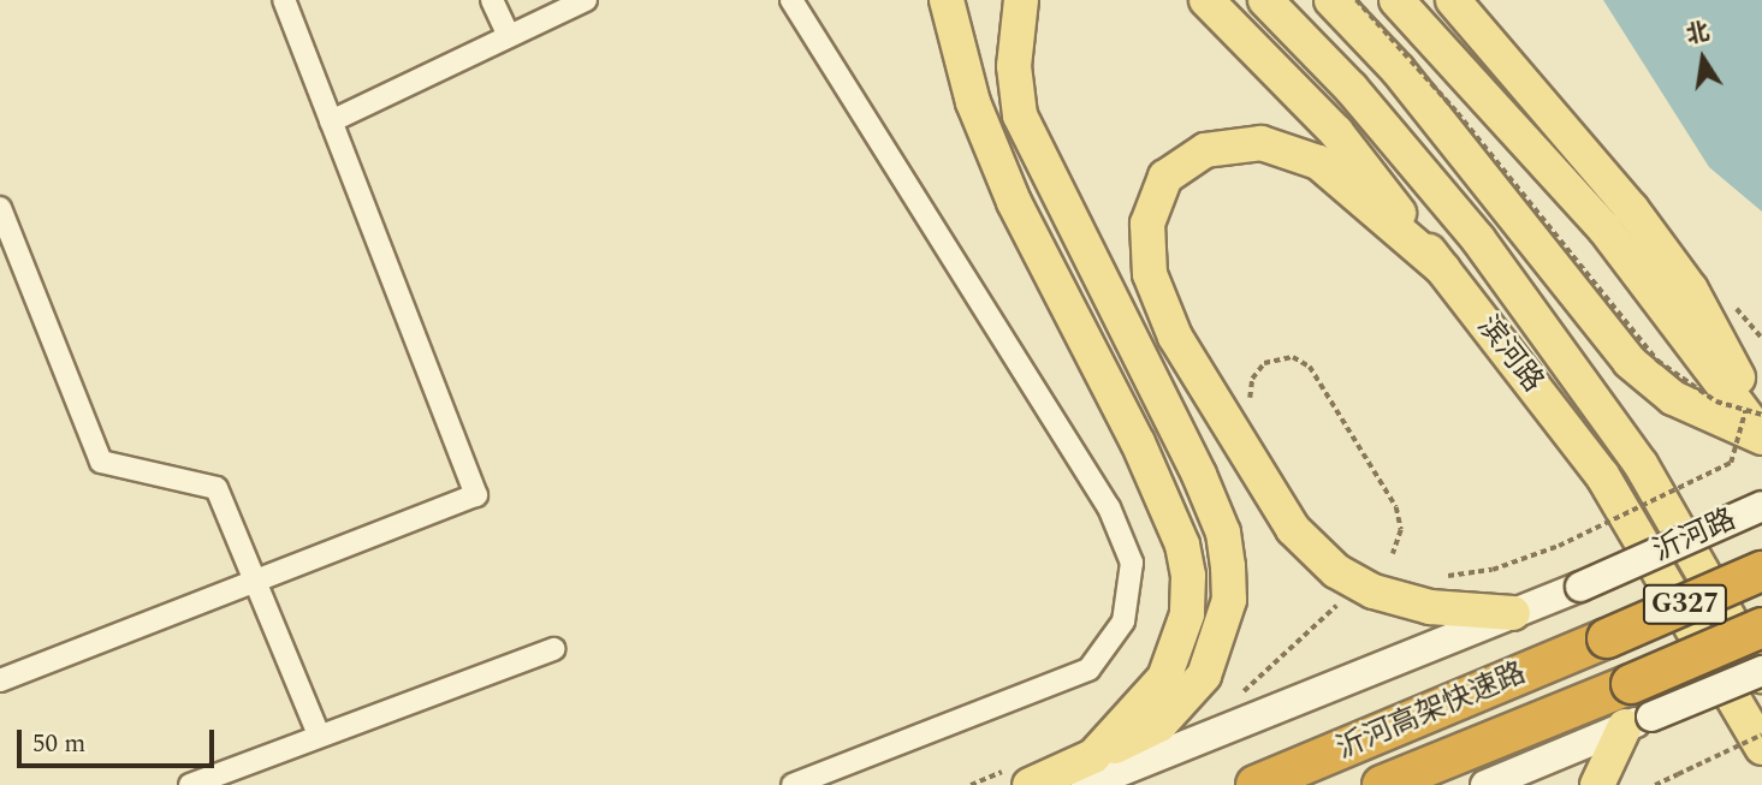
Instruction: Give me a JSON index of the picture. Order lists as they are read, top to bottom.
{
  "streets": {
    "highway": ["G327", "沂河高架快速路"],
    "main road": ["滨河路", "沂河路"]
  },
  "scale_bar": "50 m",
  "north": "top"
}
